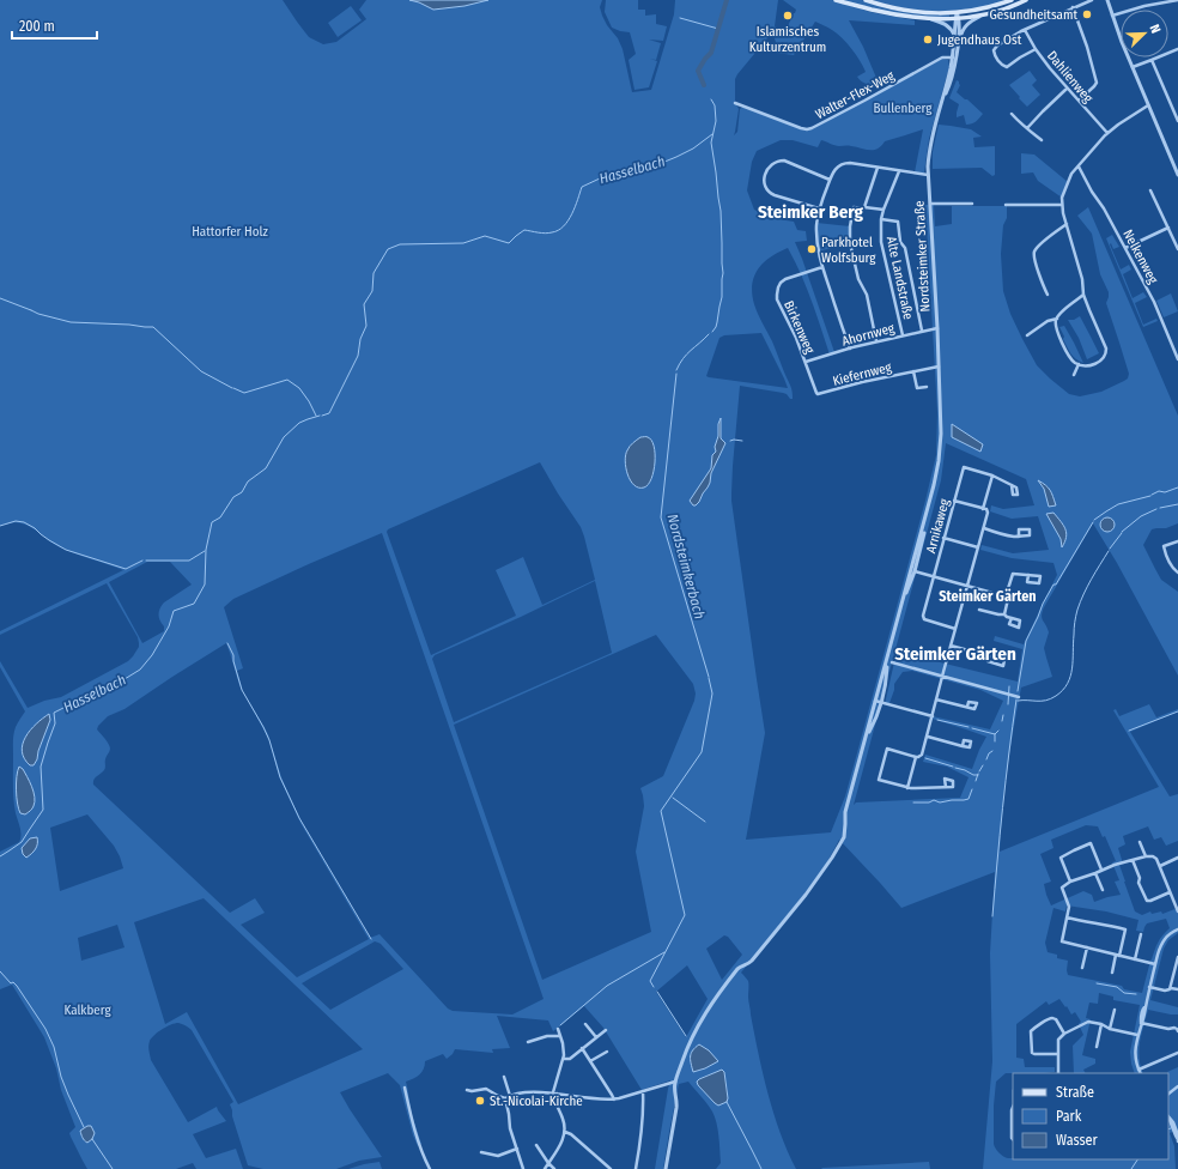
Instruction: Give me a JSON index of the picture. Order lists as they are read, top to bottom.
{
  "streets": {
    "street": [
      "Dahlienweg",
      "Walter-Flex-Weg",
      "Nordsteimker Straße",
      "Nelkenweg",
      "Alte Landstraße",
      "Birkenweg",
      "Ahornweg",
      "Kiefernweg",
      "Arnikaweg"
    ]
  },
  "crossings": [
    ["Walter-Flex-Weg", "Nordsteimker Straße"],
    ["Nordsteimker Straße", "Ahornweg"],
    ["Nordsteimker Straße", "Kiefernweg"],
    ["Alte Landstraße", "Ahornweg"],
    ["Birkenweg", "Ahornweg"],
    ["Birkenweg", "Kiefernweg"]
  ],
  "districts": ["Steimker Berg", "Steimker Gärten", "Steimker Gärten"],
  "water": ["Hasselbach", "Nordsteimkerbach"],
  "parks": ["Bullenberg", "Hattorfer Holz", "Kalkberg"],
  "places": [
    "Gesundheitsamt",
    "Islamisches Kulturzentrum",
    "Jugendhaus Ost",
    "Parkhotel Wolfsburg",
    "St.-Nicolai-Kirche"
  ],
  "legend": ["Straße", "Park", "Wasser"],
  "scale_bar": "200 m",
  "north": "top right"
}
